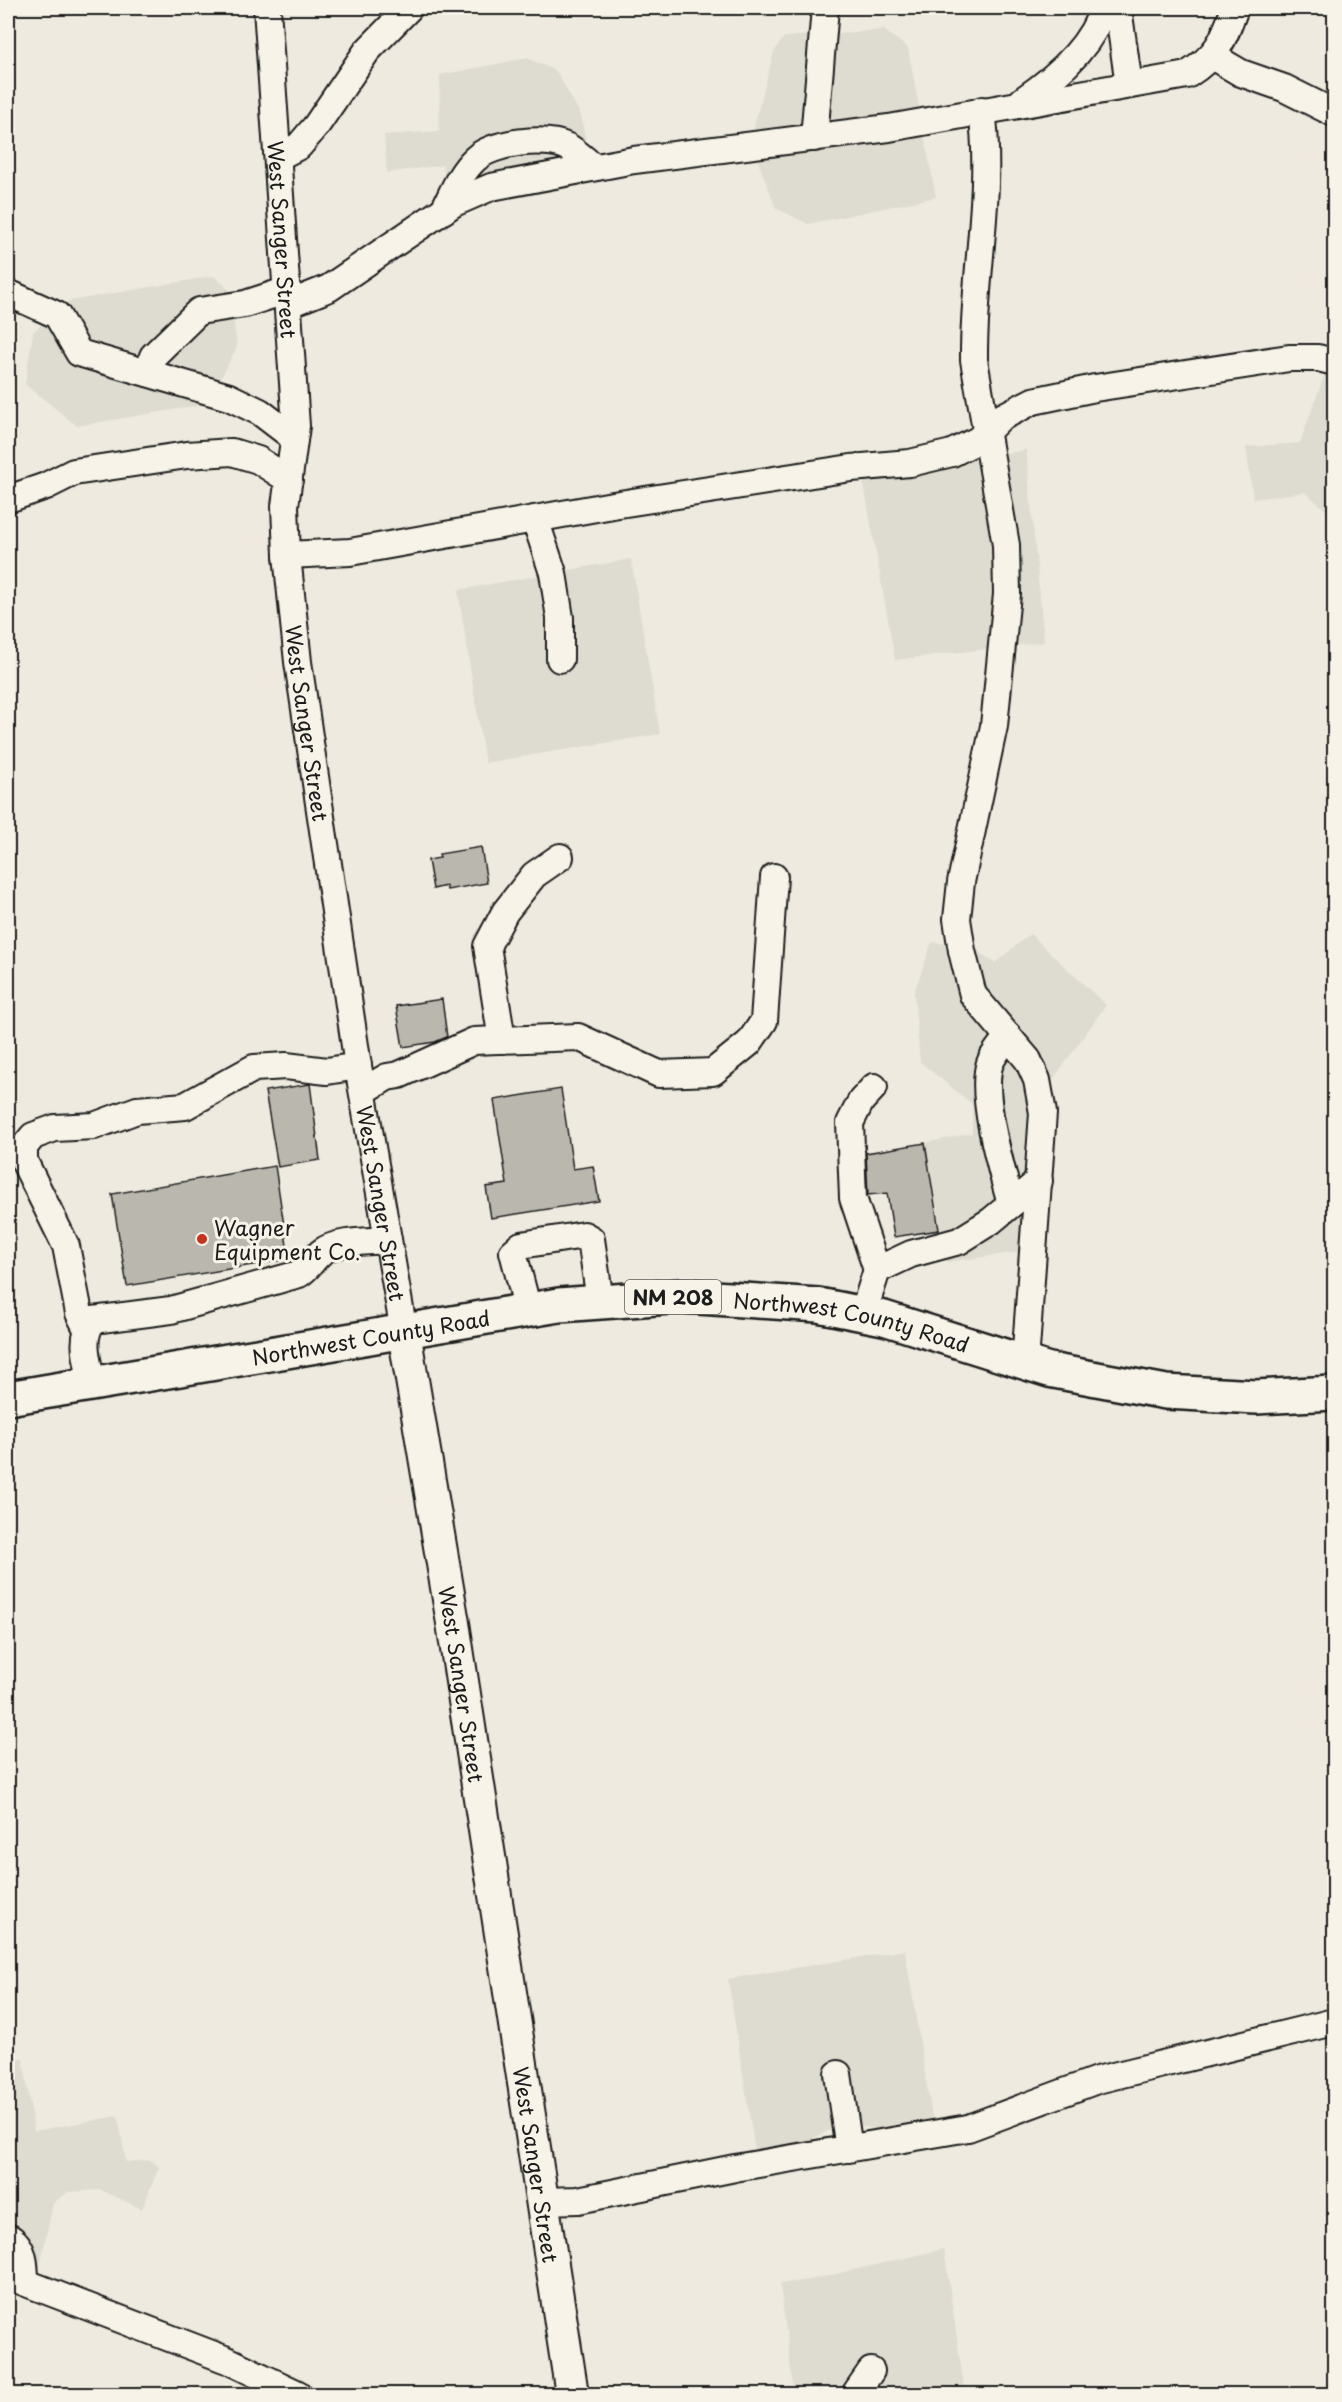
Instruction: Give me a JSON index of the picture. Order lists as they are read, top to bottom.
{
  "streets": {
    "highway": ["NM 208", "Northwest County Road"],
    "main road": ["West Sanger Street"]
  },
  "crossings": [
    ["West Sanger Street", "Northwest County Road"]
  ],
  "places": ["Wagner Equipment Co."]
}
